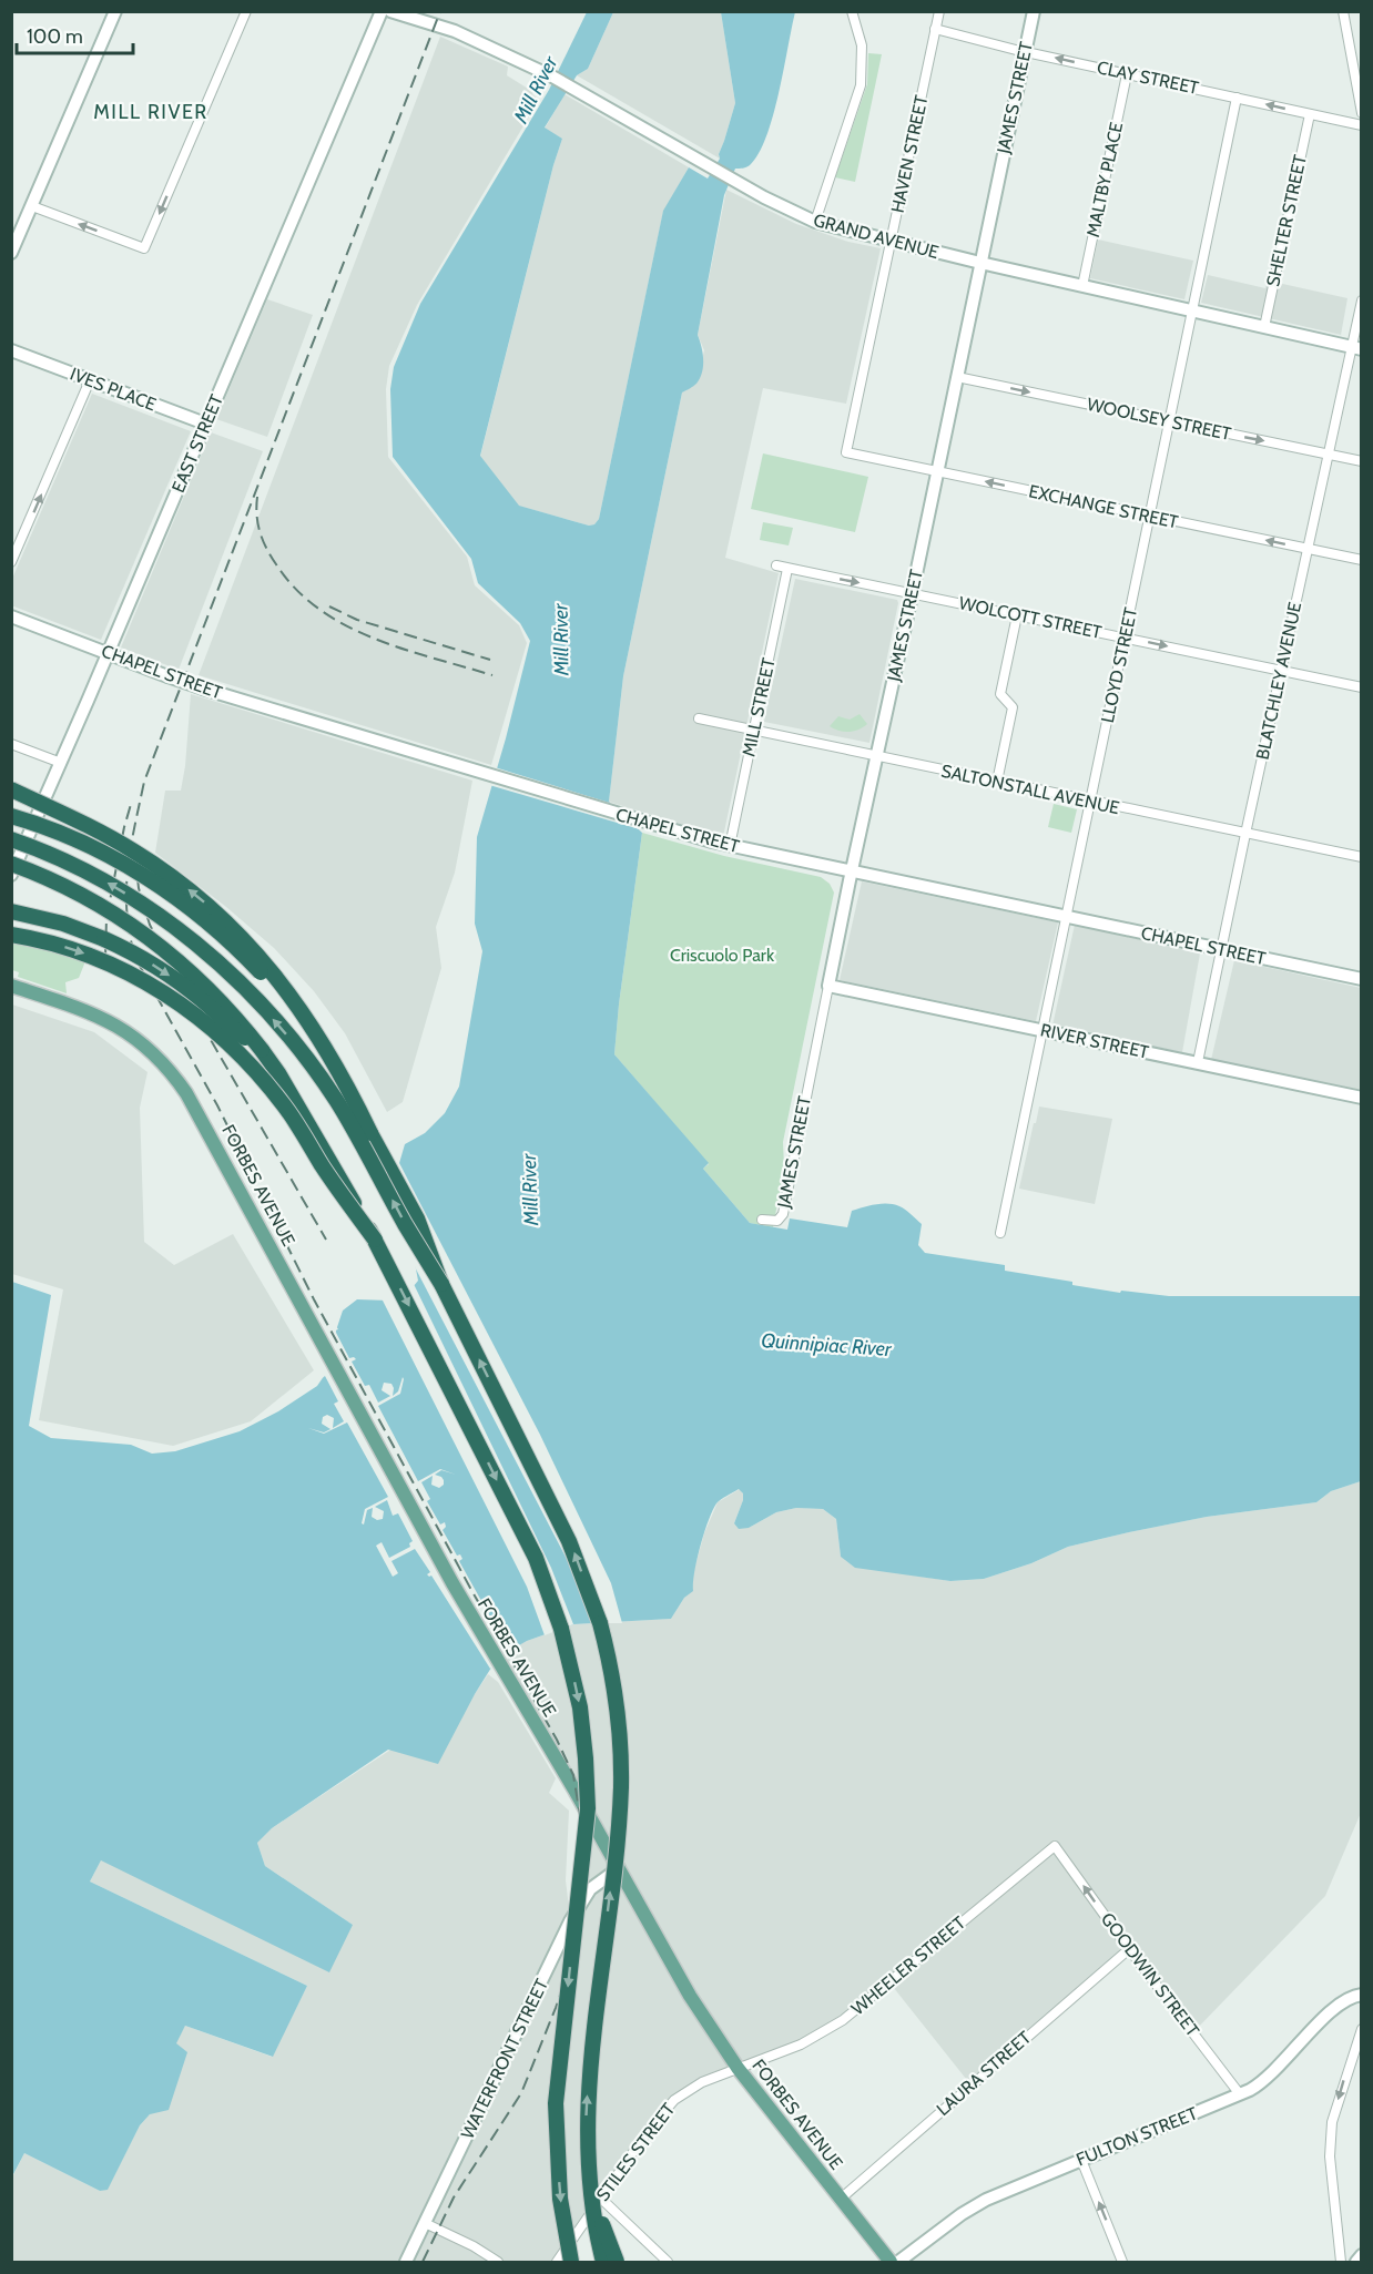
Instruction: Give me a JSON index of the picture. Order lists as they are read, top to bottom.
{
  "streets": {
    "main road": [
      "JAMES STREET",
      "GRAND AVENUE",
      "IVES PLACE",
      "EAST STREET",
      "CHAPEL STREET",
      "RIVER STREET",
      "FORBES AVENUE",
      "WATERFRONT STREET",
      "FULTON STREET"
    ],
    "street": [
      "CLAY STREET",
      "HAVEN STREET",
      "MALTBY PLACE",
      "SHELTER STREET",
      "WOOLSEY STREET",
      "EXCHANGE STREET",
      "WOLCOTT STREET",
      "LLOYD STREET",
      "BLATCHLEY AVENUE",
      "MILL STREET",
      "SALTONSTALL AVENUE",
      "WHEELER STREET",
      "GOODWIN STREET",
      "LAURA STREET",
      "STILES STREET"
    ]
  },
  "crossings": [
    ["CLAY STREET", "JAMES STREET"],
    ["CLAY STREET", "HAVEN STREET"],
    ["CLAY STREET", "MALTBY PLACE"],
    ["CLAY STREET", "SHELTER STREET"],
    ["CLAY STREET", "LLOYD STREET"],
    ["JAMES STREET", "GRAND AVENUE"],
    ["JAMES STREET", "WOOLSEY STREET"],
    ["JAMES STREET", "EXCHANGE STREET"],
    ["JAMES STREET", "WOLCOTT STREET"],
    ["JAMES STREET", "CHAPEL STREET"],
    ["JAMES STREET", "SALTONSTALL AVENUE"],
    ["JAMES STREET", "RIVER STREET"],
    ["HAVEN STREET", "GRAND AVENUE"],
    ["HAVEN STREET", "EXCHANGE STREET"],
    ["MALTBY PLACE", "GRAND AVENUE"],
    ["SHELTER STREET", "GRAND AVENUE"],
    ["GRAND AVENUE", "LLOYD STREET"],
    ["GRAND AVENUE", "BLATCHLEY AVENUE"],
    ["IVES PLACE", "EAST STREET"],
    ["WOOLSEY STREET", "LLOYD STREET"],
    ["WOOLSEY STREET", "BLATCHLEY AVENUE"],
    ["EAST STREET", "CHAPEL STREET"],
    ["EXCHANGE STREET", "LLOYD STREET"],
    ["EXCHANGE STREET", "BLATCHLEY AVENUE"],
    ["WOLCOTT STREET", "LLOYD STREET"],
    ["WOLCOTT STREET", "BLATCHLEY AVENUE"],
    ["WOLCOTT STREET", "MILL STREET"],
    ["LLOYD STREET", "CHAPEL STREET"],
    ["LLOYD STREET", "SALTONSTALL AVENUE"],
    ["LLOYD STREET", "RIVER STREET"],
    ["CHAPEL STREET", "BLATCHLEY AVENUE"],
    ["CHAPEL STREET", "MILL STREET"],
    ["BLATCHLEY AVENUE", "SALTONSTALL AVENUE"],
    ["BLATCHLEY AVENUE", "RIVER STREET"],
    ["MILL STREET", "SALTONSTALL AVENUE"],
    ["FORBES AVENUE", "WHEELER STREET"],
    ["FORBES AVENUE", "WATERFRONT STREET"],
    ["FORBES AVENUE", "LAURA STREET"],
    ["FORBES AVENUE", "STILES STREET"],
    ["WHEELER STREET", "GOODWIN STREET"],
    ["WHEELER STREET", "STILES STREET"],
    ["GOODWIN STREET", "LAURA STREET"],
    ["GOODWIN STREET", "FULTON STREET"]
  ],
  "one_way": [
    "CLAY STREET",
    "WOOLSEY STREET",
    "EXCHANGE STREET",
    "WOLCOTT STREET",
    "GOODWIN STREET"
  ],
  "districts": ["MILL RIVER"],
  "water": ["Mill River", "Quinnipiac River"],
  "parks": ["Criscuolo Park"],
  "scale_bar": "100 m"
}
